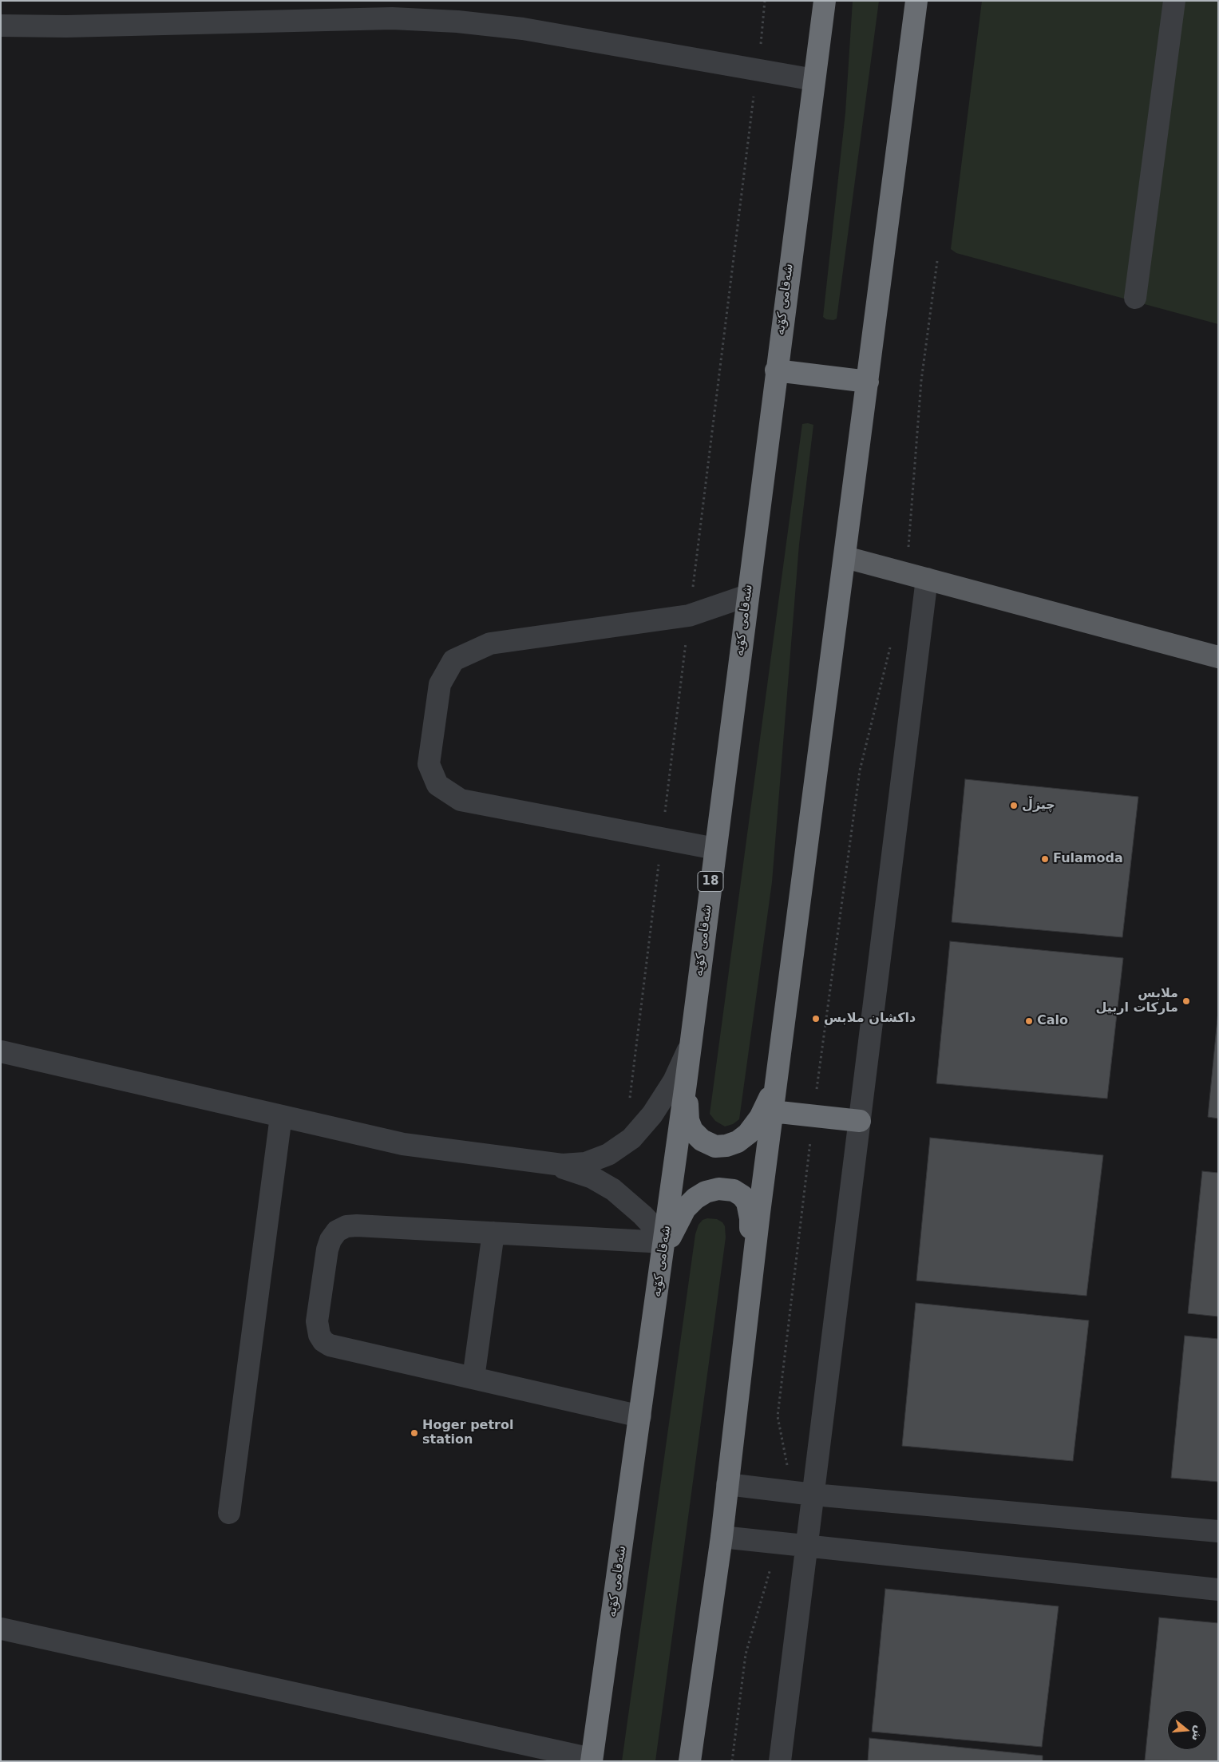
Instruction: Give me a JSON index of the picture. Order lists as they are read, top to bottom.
{
  "streets": {
    "highway": ["شەقامی کۆیە", "18"]
  },
  "places": [
    "چیزڵ",
    "Fulamoda",
    "ملابس ماركات اربيل",
    "داكشان ملابس",
    "Calo",
    "Hoger petrol station"
  ],
  "north": "right"
}
